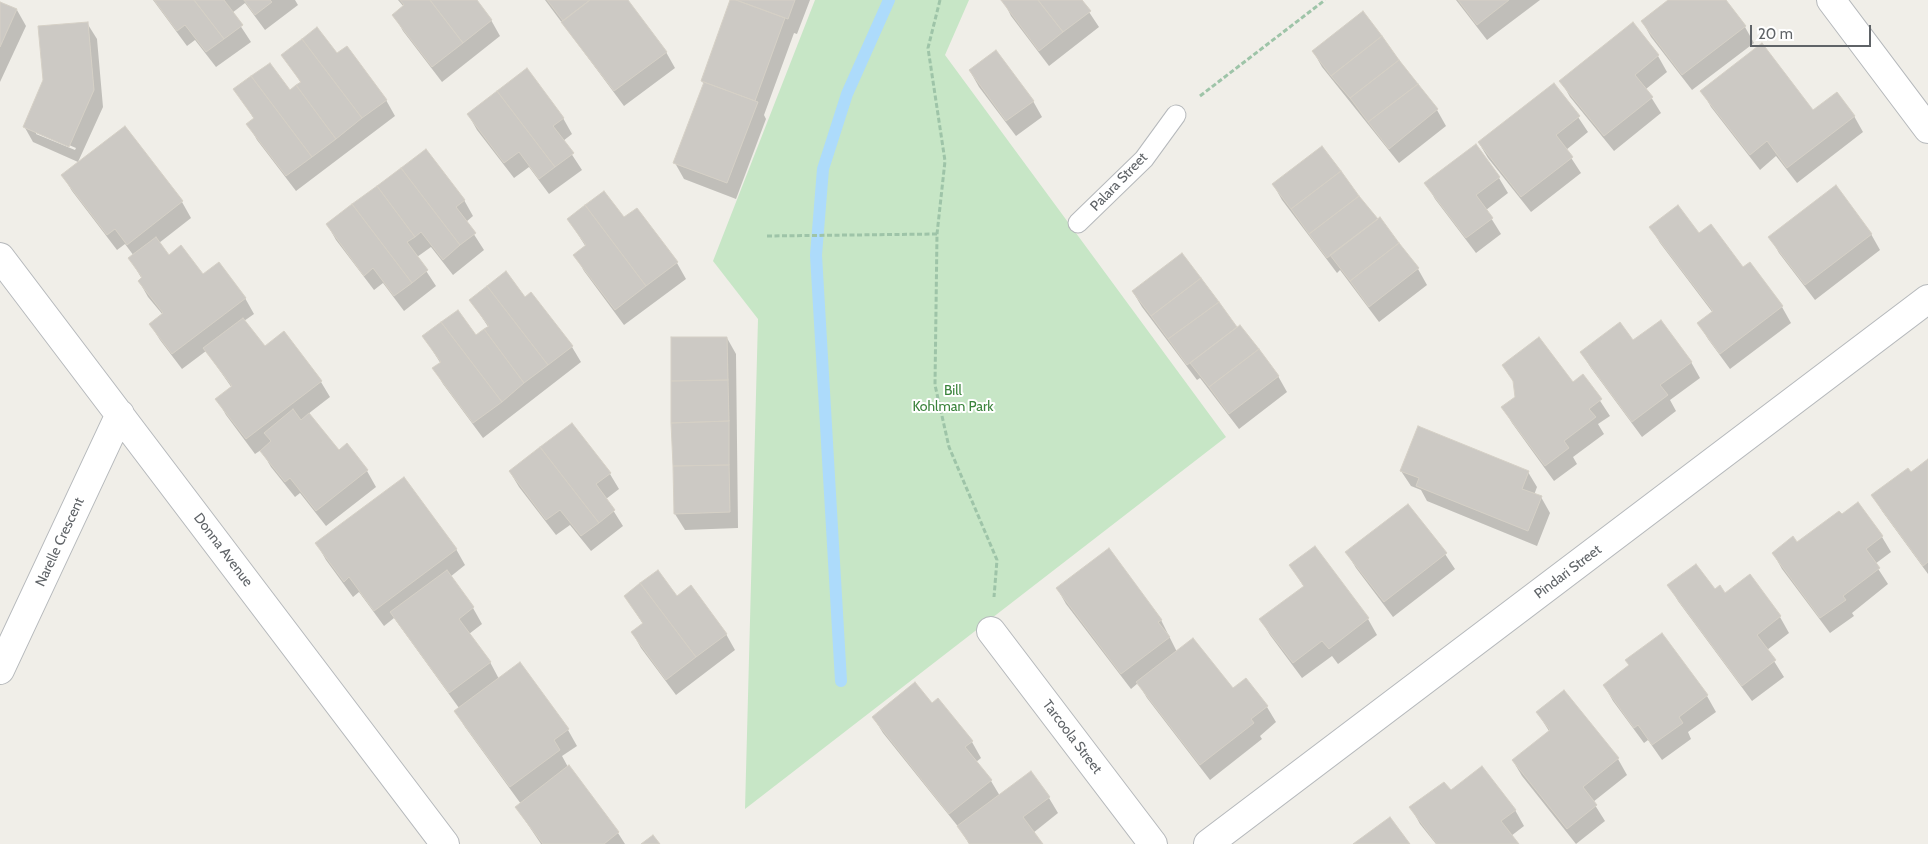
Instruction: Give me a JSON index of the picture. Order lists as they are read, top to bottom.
{
  "streets": {
    "street": [
      "Narelle Crescent",
      "Donna Avenue",
      "Pindari Street",
      "Tarcoola Street"
    ],
    "lane": ["Palara Street"]
  },
  "crossings": [
    ["Narelle Crescent", "Donna Avenue"]
  ],
  "parks": ["Bill Kohlman Park"],
  "scale_bar": "20 m"
}
